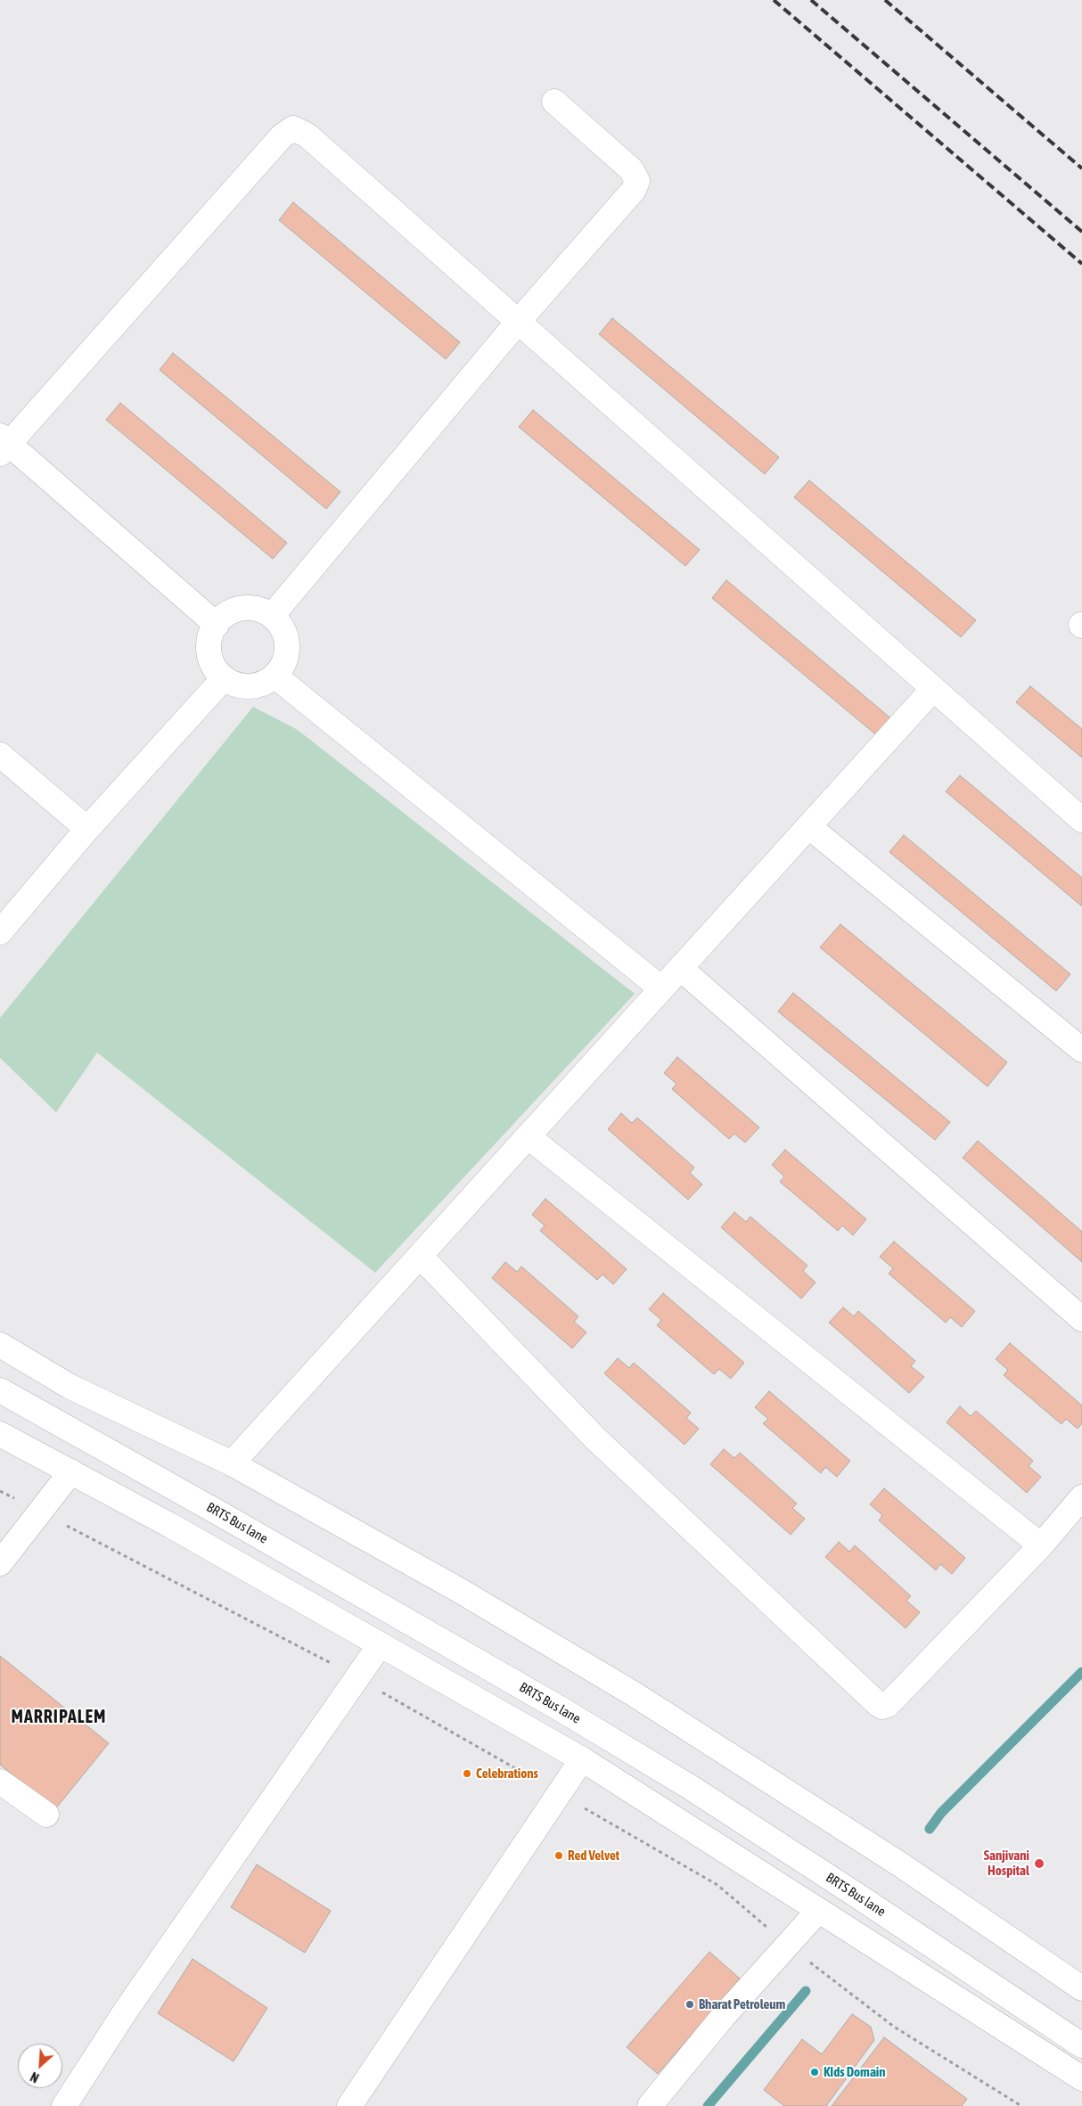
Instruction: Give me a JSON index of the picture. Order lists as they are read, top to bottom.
{
  "streets": {
    "street": ["BRTS Bus lane"]
  },
  "districts": ["MARRIPALEM"],
  "places": [
    "Celebrations",
    "Red Velvet",
    "Sanjivani Hospital",
    "Bharat Petroleum",
    "KIds Domain"
  ],
  "north": "bottom left"
}
